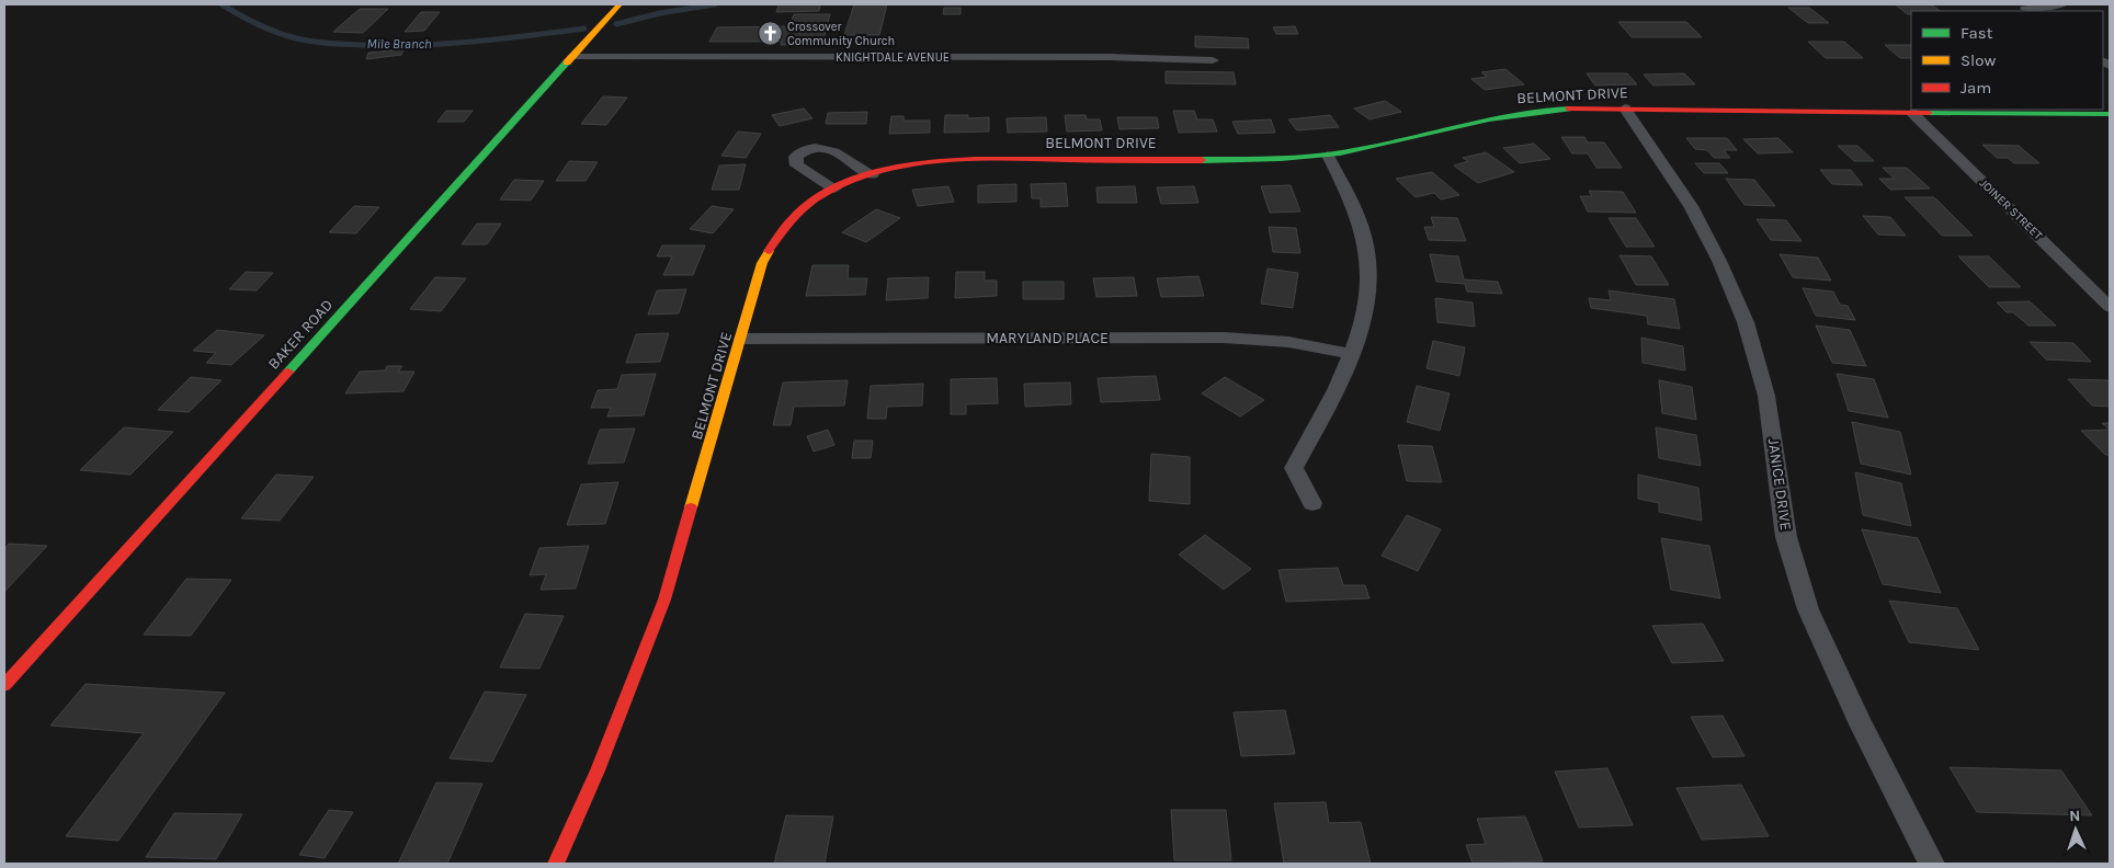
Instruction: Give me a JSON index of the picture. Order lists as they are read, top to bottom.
{
  "streets": {
    "street": [
      "KNIGHTDALE AVENUE",
      "BELMONT DRIVE",
      "JOINER STREET",
      "BAKER ROAD",
      "MARYLAND PLACE",
      "JANICE DRIVE"
    ]
  },
  "crossings": [
    ["KNIGHTDALE AVENUE", "BAKER ROAD"],
    ["BELMONT DRIVE", "JOINER STREET"],
    ["BELMONT DRIVE", "MARYLAND PLACE"],
    ["BELMONT DRIVE", "JANICE DRIVE"]
  ],
  "water": ["Mile Branch"],
  "places": {
    "church": ["Crossover Community Church"]
  },
  "legend": ["Fast", "Slow", "Jam"],
  "north": "top"
}
